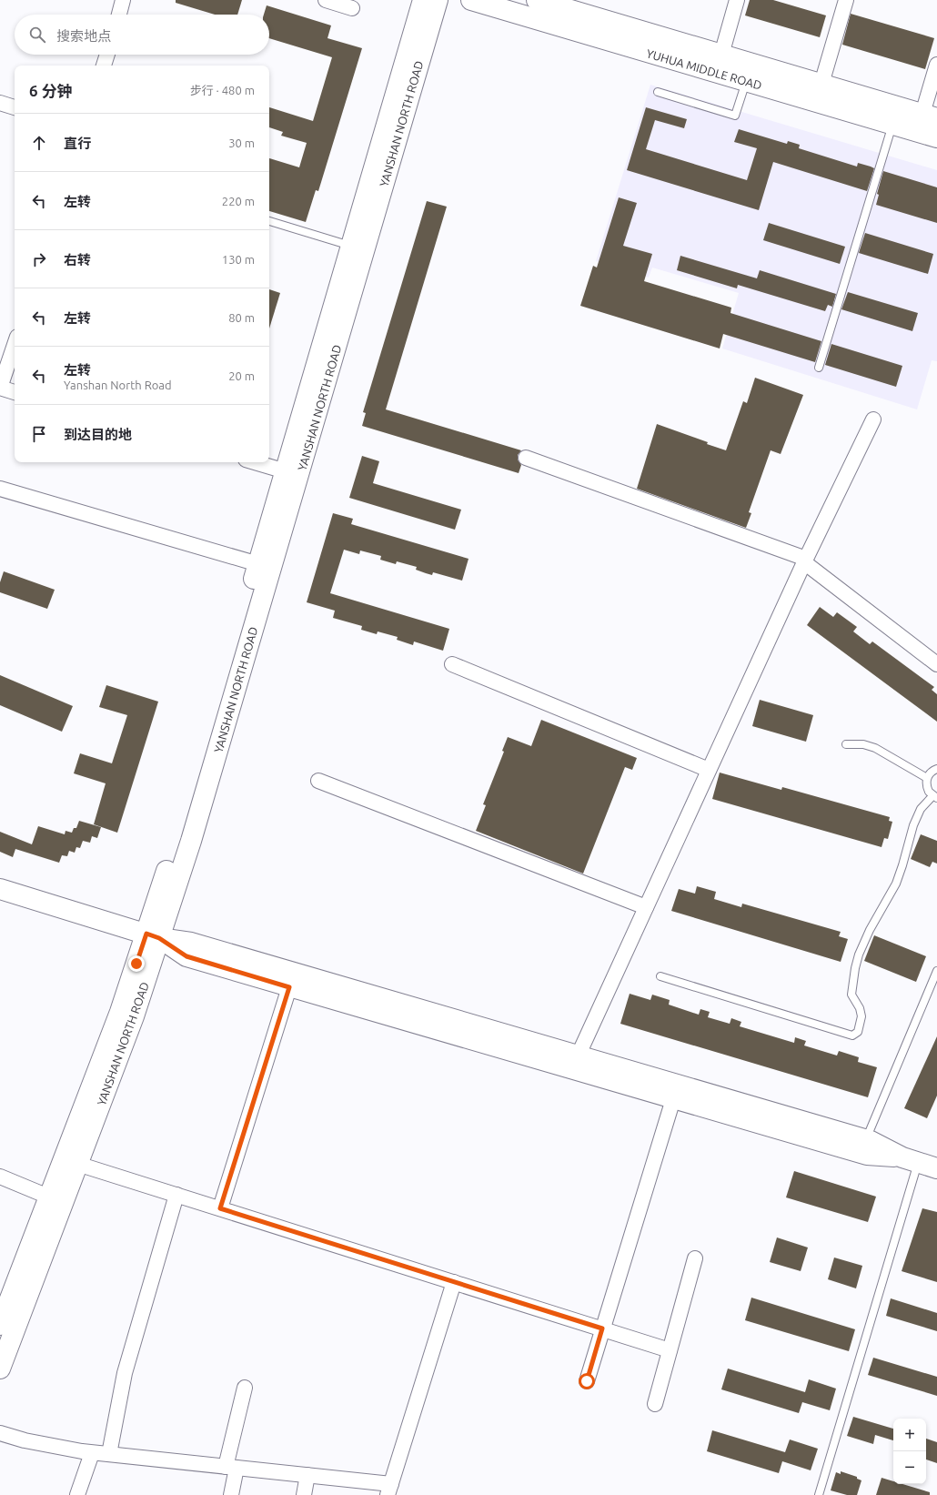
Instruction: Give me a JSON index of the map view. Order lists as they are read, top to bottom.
{
  "streets": {
    "main road": ["YUHUA MIDDLE ROAD", "YANSHAN NORTH ROAD"]
  },
  "page": {
    "search": "搜索地点",
    "heading": ["6 分钟", "步行 · 480 m"],
    "list": [
      ["直行", "30 m"],
      ["左转", "220 m"],
      ["右转", "130 m"],
      ["左转", "80 m"],
      ["左转", "Yanshan North Road", "20 m"],
      "到达目的地"
    ],
    "map_buttons": ["+", "−"]
  }
}
